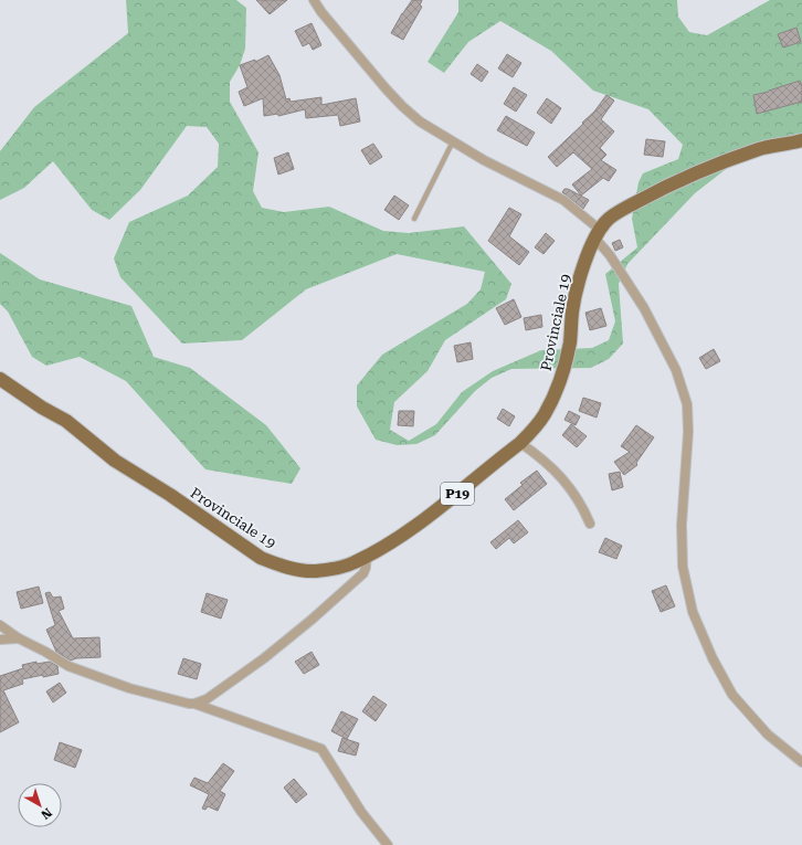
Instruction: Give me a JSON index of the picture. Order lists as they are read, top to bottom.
{
  "streets": {
    "main road": ["Provinciale 19", "P19"]
  },
  "north": "bottom right"
}
